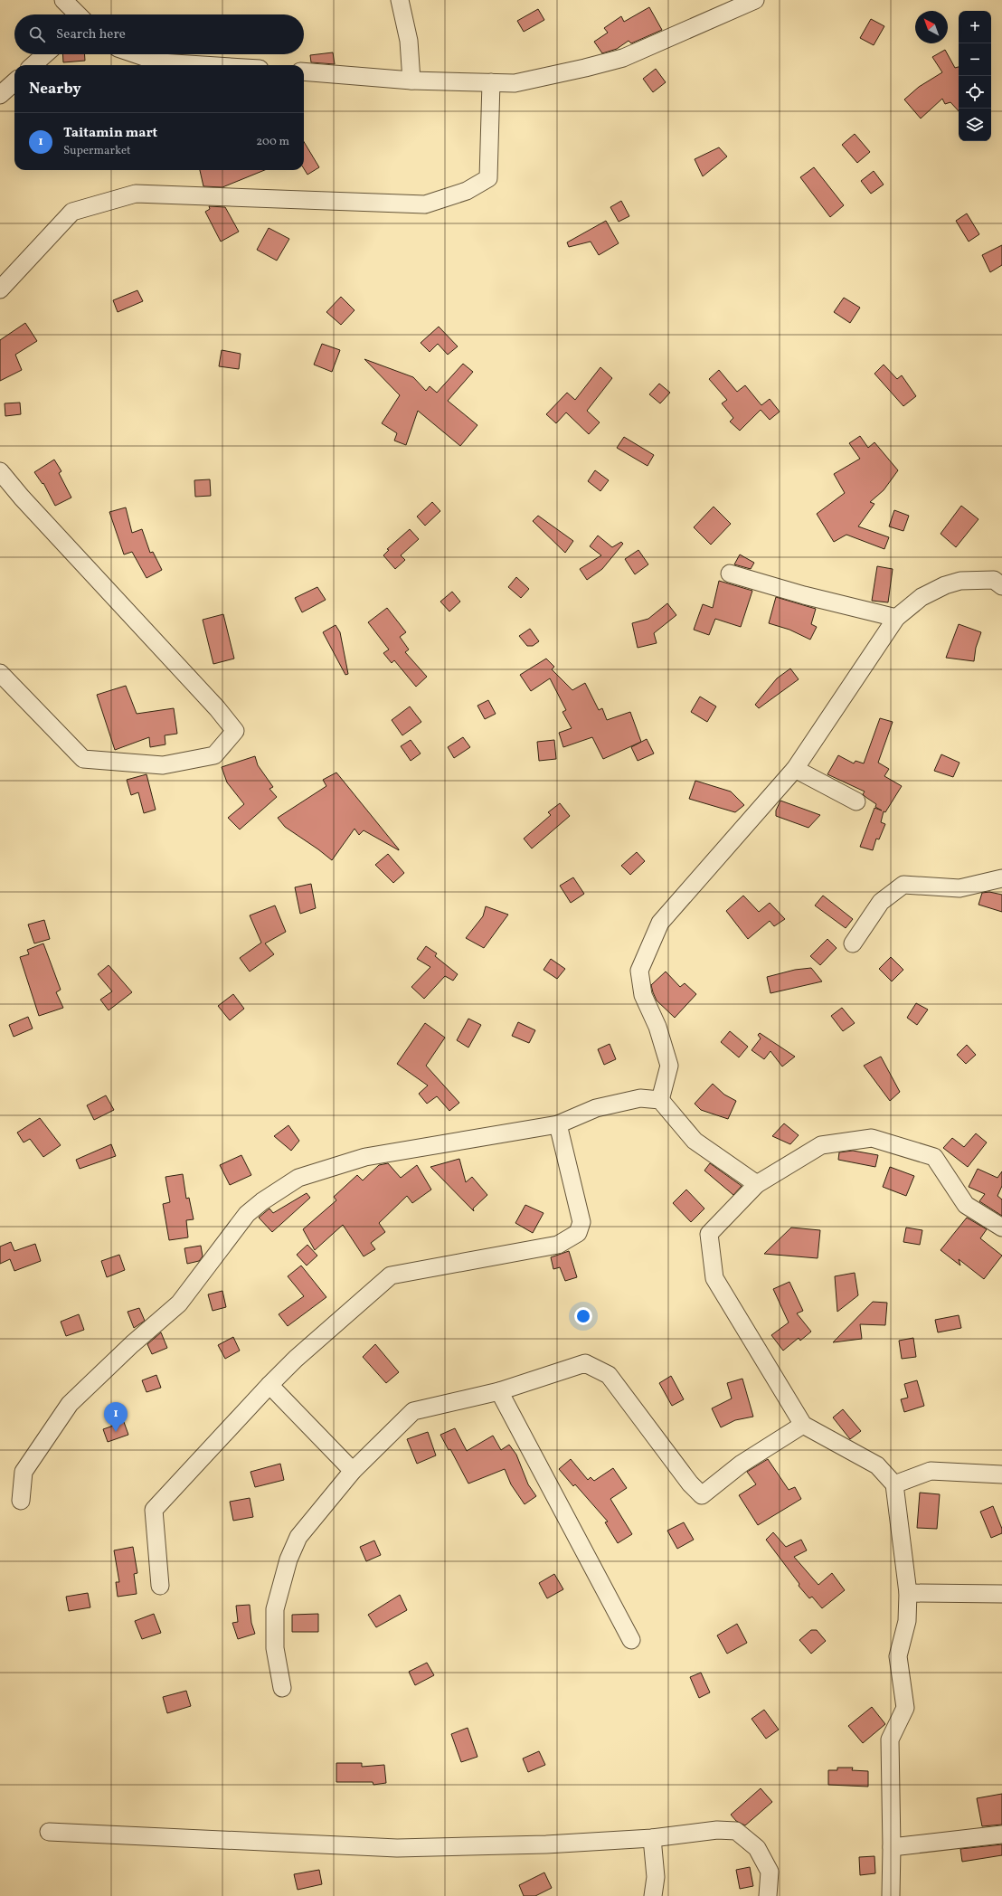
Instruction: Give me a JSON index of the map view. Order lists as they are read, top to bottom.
{
  "north": "top left",
  "page": {
    "map_buttons": ["+", "−"],
    "search": "Search here",
    "heading": "Nearby",
    "list": [
      {
        "mark": "1",
        "name": "Taitamin mart",
        "note": "Supermarket",
        "value": "200 m"
      }
    ],
    "pins": "1"
  }
}
